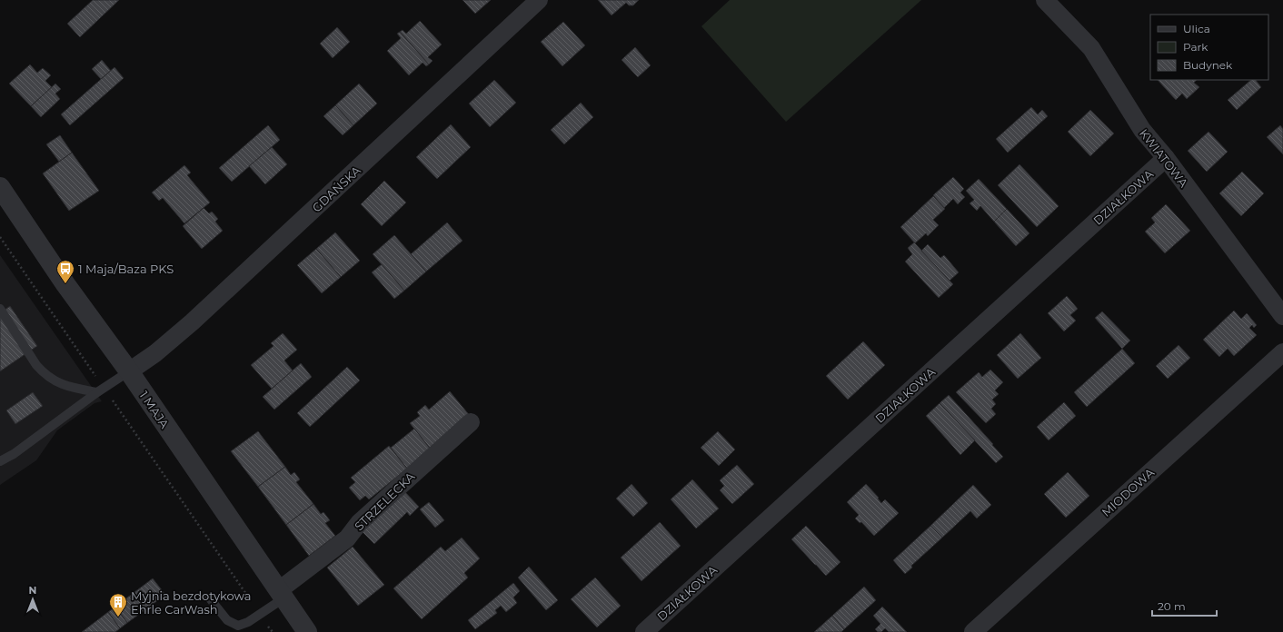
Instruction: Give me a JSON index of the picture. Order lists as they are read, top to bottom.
{
  "streets": {
    "street": [
      "KWIATOWA",
      "GDAŃSKA",
      "DZIAŁKOWA",
      "1 MAJA",
      "MIODOWA",
      "STRZELECKA"
    ]
  },
  "crossings": [
    ["KWIATOWA", "DZIAŁKOWA"],
    ["GDAŃSKA", "1 MAJA"],
    ["1 MAJA", "STRZELECKA"]
  ],
  "places": {
    "bus stop": ["1 Maja/Baza PKS"],
    "building": ["Myjnia bezdotykowa Ehrle CarWash"]
  },
  "legend": ["Ulica", "Park", "Budynek"],
  "scale_bar": "20 m",
  "north": "top"
}
